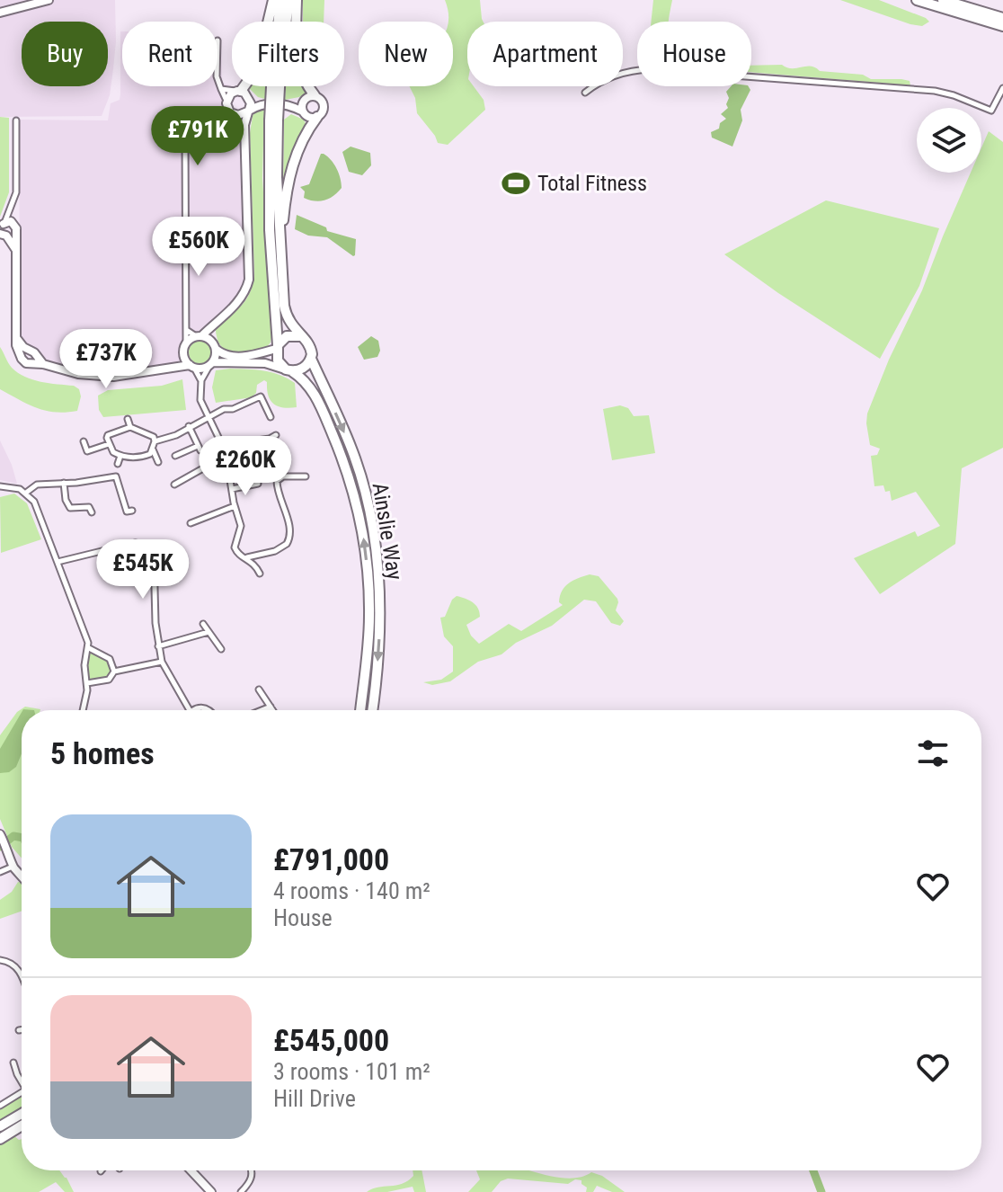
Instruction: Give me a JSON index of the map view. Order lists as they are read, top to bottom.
{
  "streets": {
    "highway": ["Ainslie Way"]
  },
  "places": {
    "sports": ["Total Fitness"]
  },
  "page": {
    "chip": [
      "Buy",
      "Rent",
      "Filters",
      "New",
      "Apartment",
      "House"
    ],
    "price": [
      "£791K",
      "£560K",
      "£737K",
      "£260K",
      "£545K"
    ],
    "heading": "5 homes",
    "list": [
      {
        "name": "£791,000",
        "note": "4 rooms · 140 m² · House"
      },
      {
        "name": "£545,000",
        "note": "3 rooms · 101 m² · Hill Drive"
      }
    ]
  }
}
